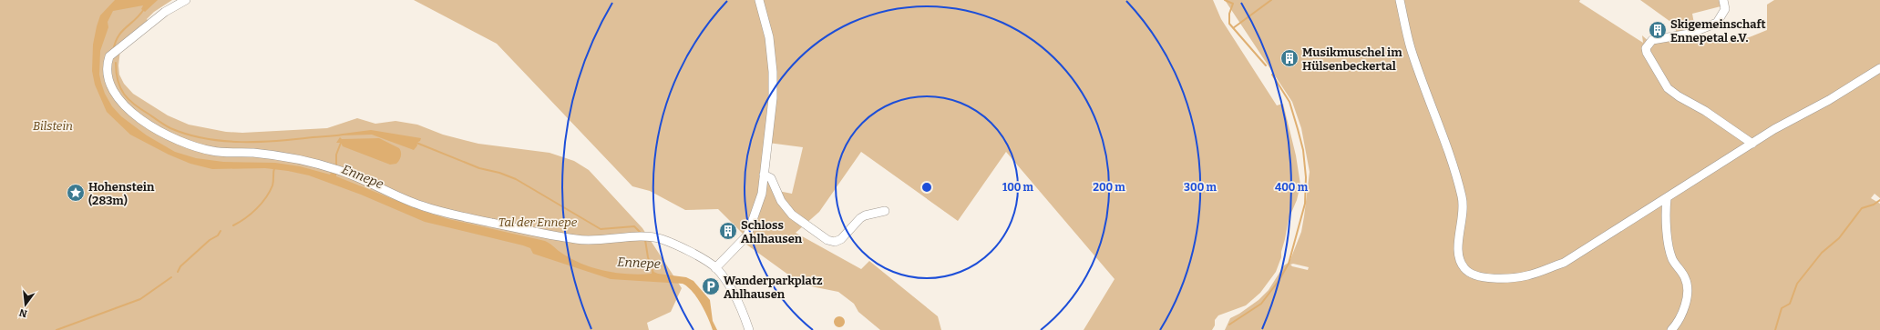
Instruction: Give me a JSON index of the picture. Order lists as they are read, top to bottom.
{
  "water": ["Ennepe"],
  "parks": ["Bilstein", "Tal der Ennepe"],
  "places": {
    "building": ["Skigemeinschaft Ennepetal e.V.", "Musikmuschel im Hülsenbeckertal", "Schloss Ahlhausen"],
    "place": ["Hohenstein (283m)"],
    "parking": ["Wanderparkplatz Ahlhausen"]
  },
  "north": "bottom",
  "rings": [
    "100 m",
    "200 m",
    "300 m",
    "400 m"
  ]
}
